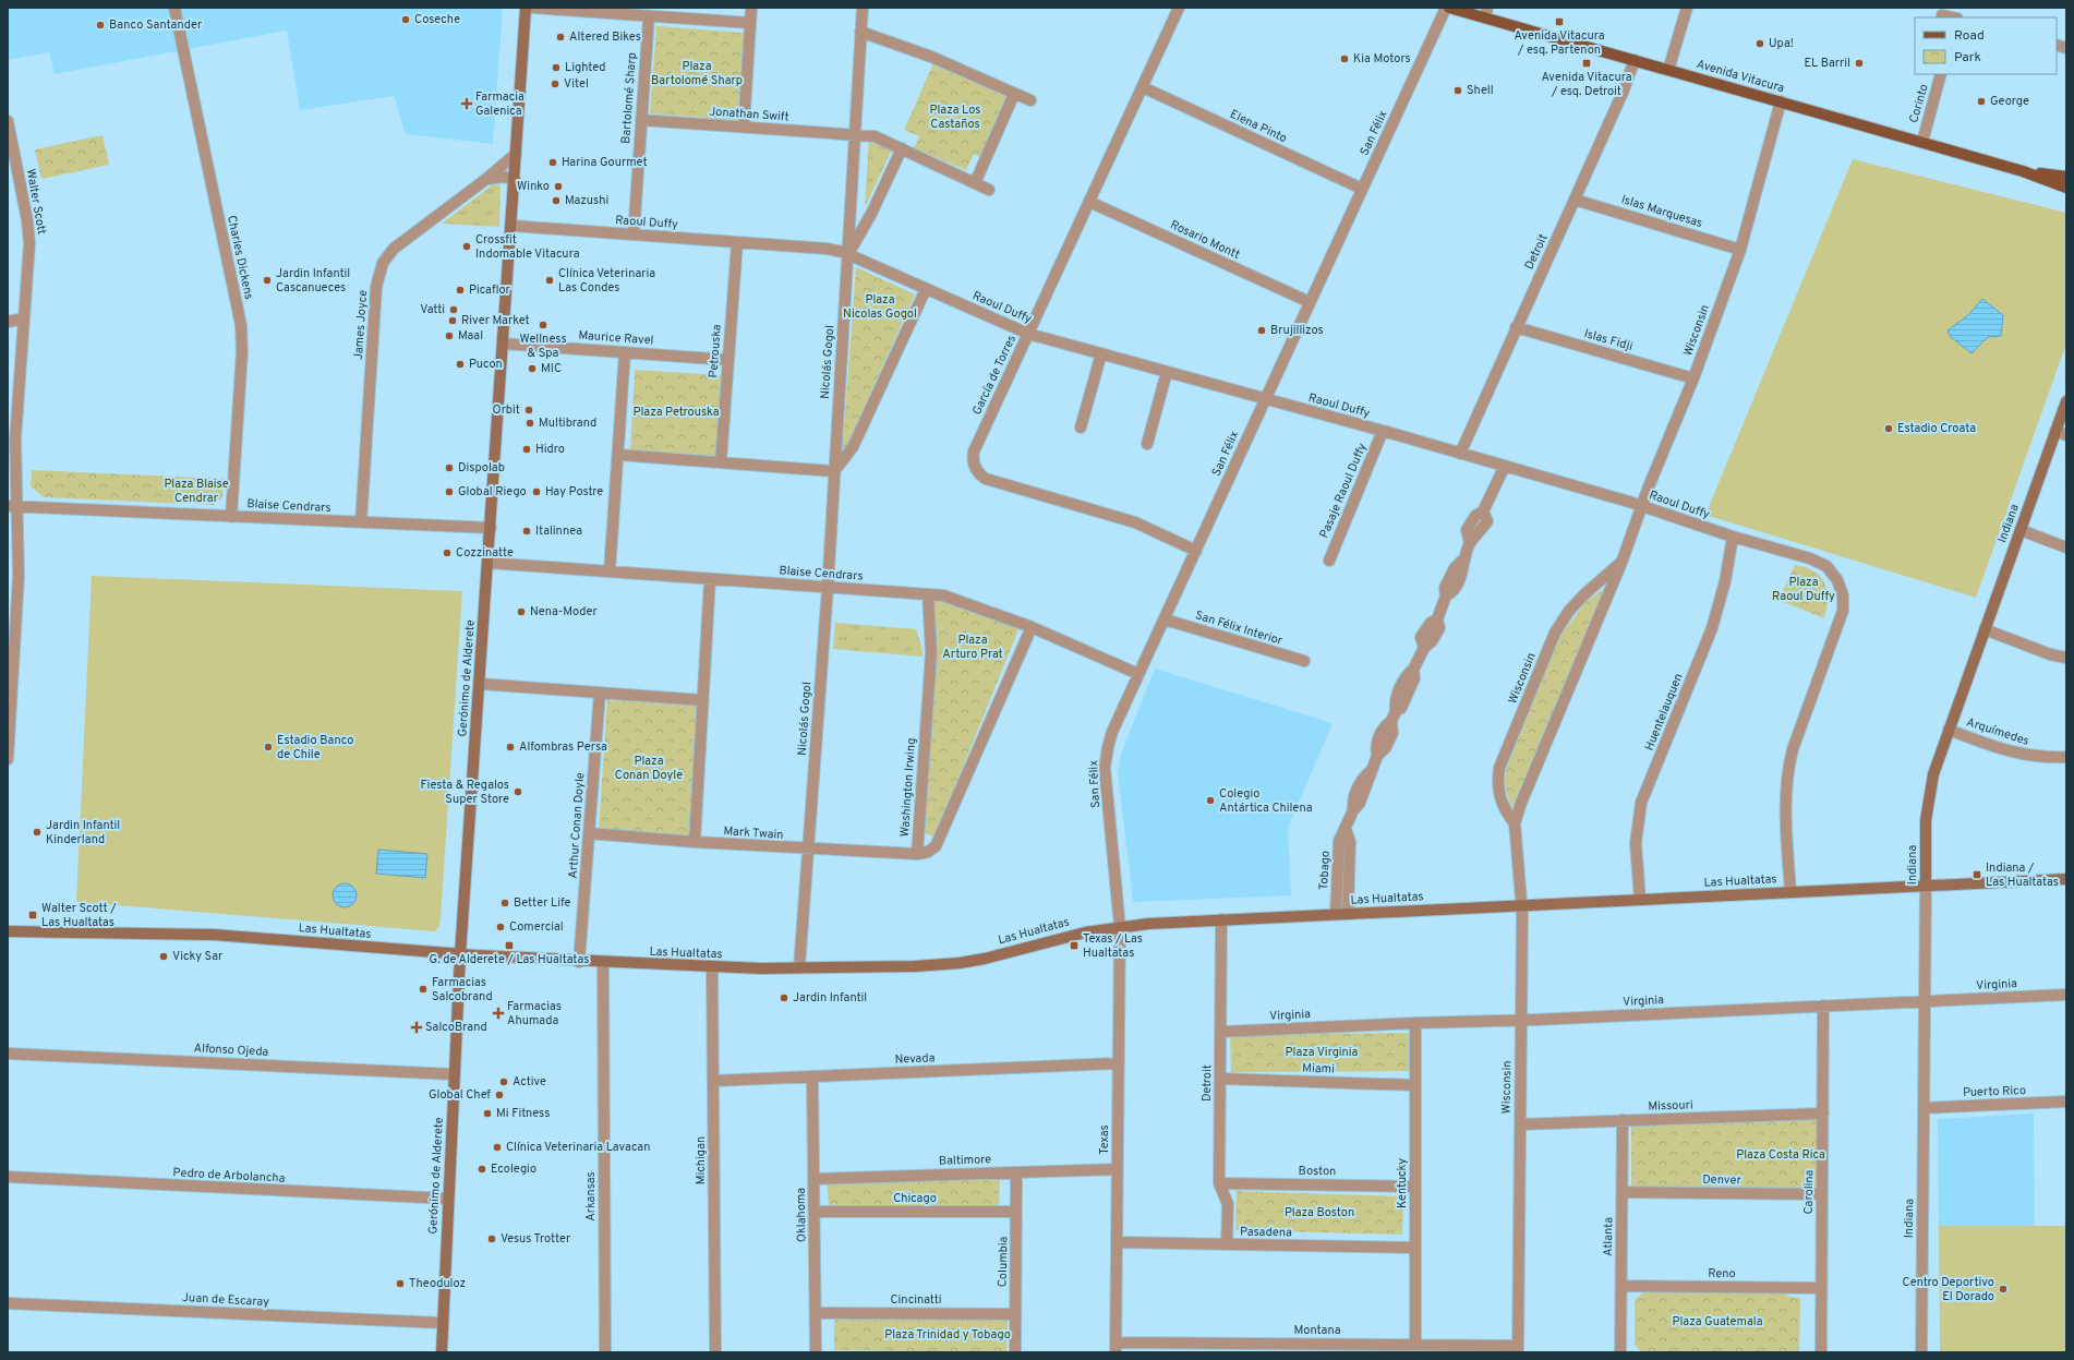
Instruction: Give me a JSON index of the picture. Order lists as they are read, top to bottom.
{
  "streets": {
    "main road": ["Avenida Vitacura"],
    "street": [
      "Bartolomé Sharp",
      "Corinto",
      "Jonathan Swift",
      "Elena Pinto",
      "San Félix",
      "Walter Scott",
      "Islas Marquesas",
      "Raoul Duffy",
      "Rosario Montt",
      "Detroit",
      "Charles Dickens",
      "James Joyce",
      "Wisconsin",
      "Maurice Ravel",
      "Islas Fidji",
      "Petrouska",
      "Nicolás Gogol",
      "García de Torres",
      "Pasaje Raoul Duffy",
      "Blaise Cendrars",
      "Indiana",
      "San Félix Interior",
      "Gerónimo de Alderete",
      "Huentelauquen",
      "Arquímedes",
      "Washington Irwing",
      "Arthur Conan Doyle",
      "Mark Twain",
      "Tobago",
      "Las Hualtatas",
      "Virginia",
      "Alfonso Ojeda",
      "Nevada",
      "Miami",
      "Puerto Rico",
      "Missouri",
      "Texas",
      "Michigan",
      "Baltimore",
      "Boston",
      "Pedro de Arbolancha",
      "Denver",
      "Kentucky",
      "Carolina",
      "Arkansas",
      "Chicago",
      "Oklahoma",
      "Pasadena",
      "Atlanta",
      "Columbia",
      "Reno",
      "Juan de Escaray",
      "Cincinatti",
      "Montana"
    ]
  },
  "crossings": [
    ["Avenida Vitacura", "Corinto"],
    ["Avenida Vitacura", "Detroit"],
    ["Avenida Vitacura", "Wisconsin"],
    ["Bartolomé Sharp", "Jonathan Swift"],
    ["Bartolomé Sharp", "Raoul Duffy"],
    ["Jonathan Swift", "Nicolás Gogol"],
    ["Elena Pinto", "San Félix"],
    ["Elena Pinto", "García de Torres"],
    ["San Félix", "Raoul Duffy"],
    ["San Félix", "Rosario Montt"],
    ["San Félix", "García de Torres"],
    ["San Félix", "Blaise Cendrars"],
    ["San Félix", "San Félix Interior"],
    ["San Félix", "Las Hualtatas"],
    ["San Félix", "Texas"],
    ["Walter Scott", "Blaise Cendrars"],
    ["Islas Marquesas", "Detroit"],
    ["Islas Marquesas", "Wisconsin"],
    ["Raoul Duffy", "Detroit"],
    ["Raoul Duffy", "Wisconsin"],
    ["Raoul Duffy", "Petrouska"],
    ["Raoul Duffy", "Nicolás Gogol"],
    ["Raoul Duffy", "García de Torres"],
    ["Raoul Duffy", "Pasaje Raoul Duffy"],
    ["Raoul Duffy", "Gerónimo de Alderete"],
    ["Raoul Duffy", "Huentelauquen"],
    ["Raoul Duffy", "Tobago"],
    ["Raoul Duffy", "Las Hualtatas"],
    ["Rosario Montt", "García de Torres"],
    ["Detroit", "Islas Fidji"],
    ["Detroit", "Las Hualtatas"],
    ["Detroit", "Virginia"],
    ["Detroit", "Miami"],
    ["Detroit", "Boston"],
    ["Detroit", "Pasadena"],
    ["Charles Dickens", "Blaise Cendrars"],
    ["James Joyce", "Blaise Cendrars"],
    ["James Joyce", "Gerónimo de Alderete"],
    ["Wisconsin", "Islas Fidji"],
    ["Wisconsin", "Las Hualtatas"],
    ["Wisconsin", "Virginia"],
    ["Wisconsin", "Missouri"],
    ["Wisconsin", "Montana"],
    ["Maurice Ravel", "Petrouska"],
    ["Maurice Ravel", "Gerónimo de Alderete"],
    ["Nicolás Gogol", "Blaise Cendrars"],
    ["Nicolás Gogol", "Mark Twain"],
    ["Nicolás Gogol", "Las Hualtatas"],
    ["Blaise Cendrars", "Gerónimo de Alderete"],
    ["Blaise Cendrars", "Washington Irwing"],
    ["Indiana", "Arquímedes"],
    ["Indiana", "Las Hualtatas"],
    ["Indiana", "Virginia"],
    ["Indiana", "Puerto Rico"],
    ["Gerónimo de Alderete", "Las Hualtatas"],
    ["Gerónimo de Alderete", "Alfonso Ojeda"],
    ["Gerónimo de Alderete", "Pedro de Arbolancha"],
    ["Gerónimo de Alderete", "Juan de Escaray"],
    ["Huentelauquen", "Las Hualtatas"],
    ["Washington Irwing", "Mark Twain"],
    ["Arthur Conan Doyle", "Mark Twain"],
    ["Arthur Conan Doyle", "Las Hualtatas"],
    ["Tobago", "Las Hualtatas"],
    ["Las Hualtatas", "Texas"],
    ["Las Hualtatas", "Michigan"],
    ["Las Hualtatas", "Arkansas"],
    ["Virginia", "Kentucky"],
    ["Virginia", "Carolina"],
    ["Nevada", "Texas"],
    ["Nevada", "Michigan"],
    ["Nevada", "Oklahoma"],
    ["Miami", "Kentucky"],
    ["Missouri", "Carolina"],
    ["Missouri", "Atlanta"],
    ["Texas", "Baltimore"],
    ["Texas", "Pasadena"],
    ["Texas", "Montana"],
    ["Baltimore", "Oklahoma"],
    ["Baltimore", "Columbia"],
    ["Boston", "Kentucky"],
    ["Denver", "Carolina"],
    ["Denver", "Atlanta"],
    ["Kentucky", "Pasadena"],
    ["Kentucky", "Montana"],
    ["Carolina", "Reno"],
    ["Chicago", "Oklahoma"],
    ["Chicago", "Columbia"],
    ["Oklahoma", "Cincinatti"],
    ["Atlanta", "Reno"],
    ["Columbia", "Cincinatti"]
  ],
  "parks": [
    "Plaza Bartolomé Sharp",
    "Plaza Los Castaños",
    "Plaza Nicolas Gogol",
    "Plaza Petrouska",
    "Plaza Blaise Cendrar",
    "Plaza Raoul Duffy",
    "Plaza Arturo Prat",
    "Plaza Conan Doyle",
    "Plaza Virginia",
    "Plaza Costa Rica",
    "Plaza Boston",
    "Plaza Guatemala",
    "Plaza Trinidad y Tobago"
  ],
  "places": {
    "other": [
      "Coseche",
      "Banco Santander",
      "Altered Bikes",
      "Upa!",
      "Kia Motors",
      "EL Barril",
      "Lighted",
      "Vitel",
      "Shell",
      "George",
      "Harina Gourmet",
      "Winko",
      "Mazushi",
      "Crossfit Indomable Vitacura",
      "Jardin Infantil Cascanueces",
      "Clínica Veterinaria Las Condes",
      "Picaflor",
      "Vatti",
      "River Market",
      "Wellness & Spa",
      "Brujillizos",
      "Maal",
      "Pucon",
      "MIC",
      "Orbit",
      "Multibrand",
      "Estadio Croata",
      "Hidro",
      "Dispolab",
      "Global Riego",
      "Hay Postre",
      "Italinnea",
      "Cozzinatte",
      "Nena-Moder",
      "Estadio Banco de Chile",
      "Alfombras Persa",
      "Fiesta & Regalos Super Store",
      "Colegio Antártica Chilena",
      "Jardin Infantil Kinderland",
      "Better Life",
      "Comercial",
      "Vicky Sar",
      "Farmacias Salcobrand",
      "Jardin Infantil",
      "Active",
      "Global Chef",
      "Mi Fitness",
      "Clínica Veterinaria Lavacan",
      "Ecolegio",
      "Vesus Trotter",
      "Theoduloz",
      "Centro Deportivo El Dorado"
    ],
    "transit": [
      "Avenida Vitacura / esq. Partenon",
      "Avenida Vitacura / esq. Detroit",
      "Indiana / Las Hualtatas",
      "Walter Scott / Las Hualtatas",
      "G. de Alderete / Las Hualtatas",
      "Texas / Las Hualtatas"
    ],
    "health": ["Farmacia Galenica", "Farmacias Ahumada", "SalcoBrand"]
  },
  "legend": ["Road", "Park"]
}
